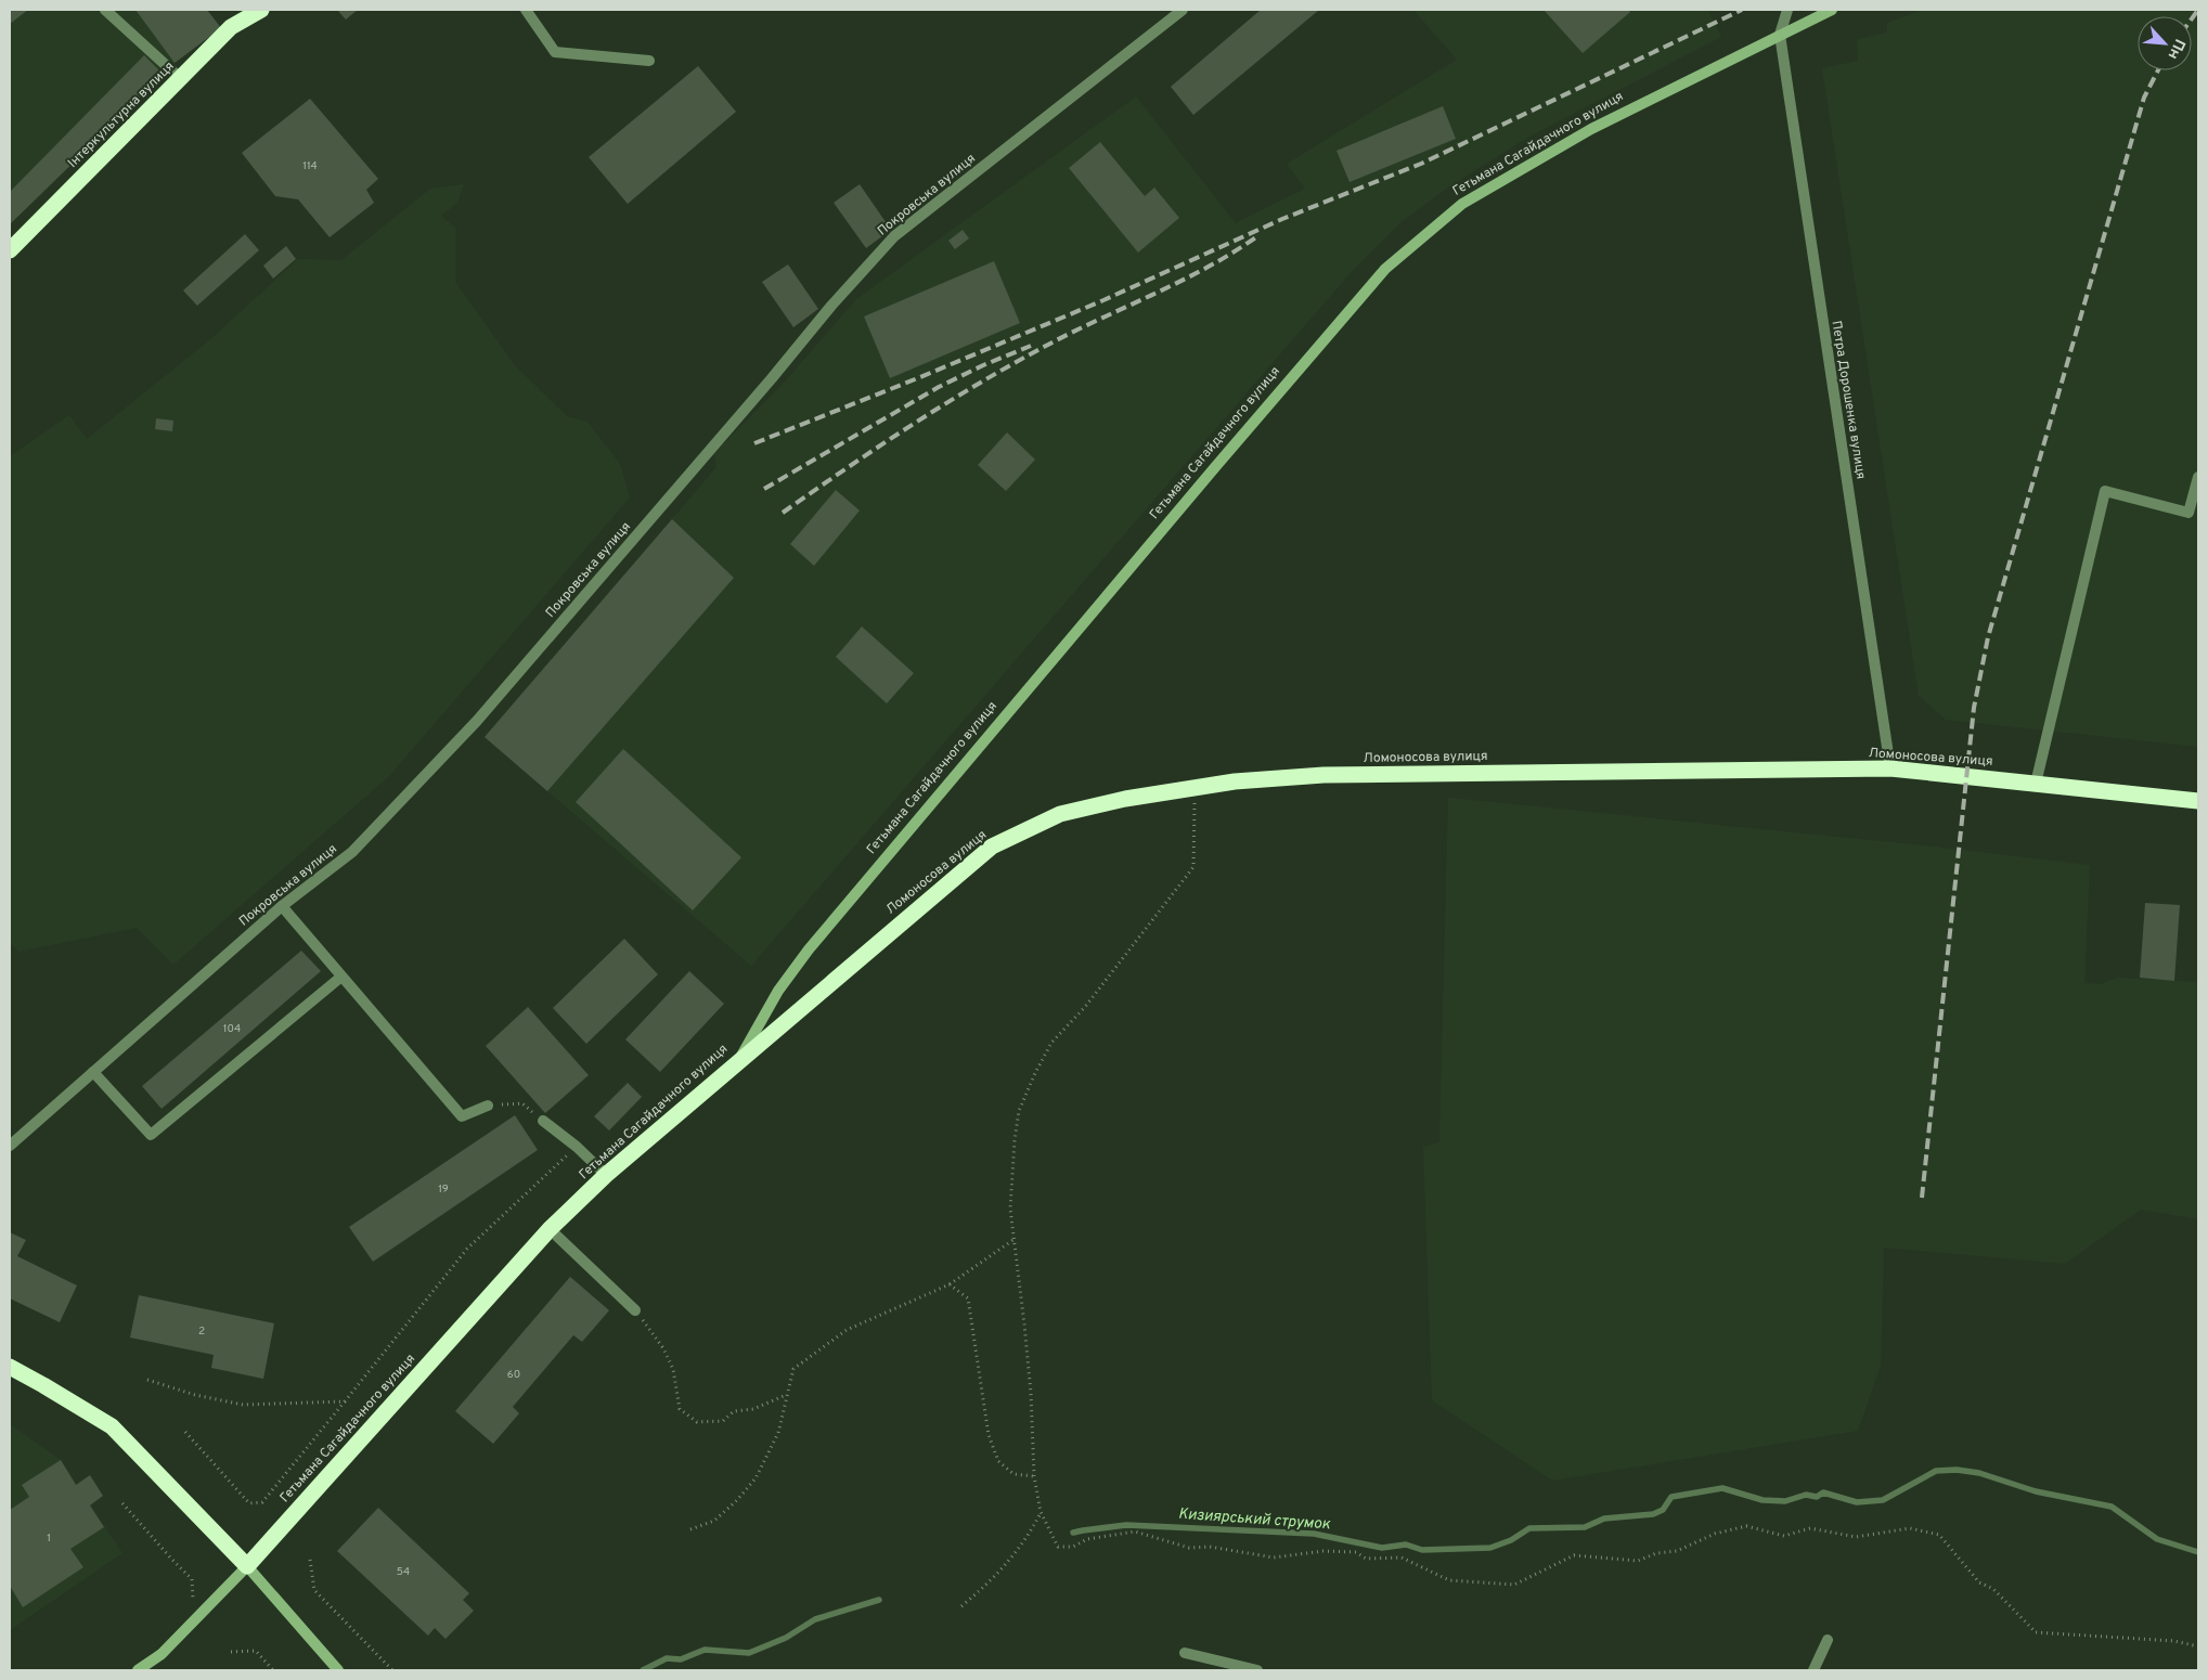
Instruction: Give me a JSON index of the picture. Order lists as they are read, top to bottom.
{
  "streets": {
    "highway": ["Інтеркультурна вулиця", "Гетьмана Сагайдачного вулиця", "Ломоносова вулиця"],
    "street": ["Покровська вулиця", "Петра Дорошенка вулиця"]
  },
  "crossings": [
    ["Гетьмана Сагайдачного вулиця", "Петра Дорошенка вулиця"],
    ["Гетьмана Сагайдачного вулиця", "Ломоносова вулиця"],
    ["Петра Дорошенка вулиця", "Ломоносова вулиця"]
  ],
  "water": ["Кизиярський струмок"],
  "house_numbers": [
    "114",
    "104",
    "19",
    "2",
    "60",
    "1",
    "54"
  ],
  "north": "bottom right"
}
